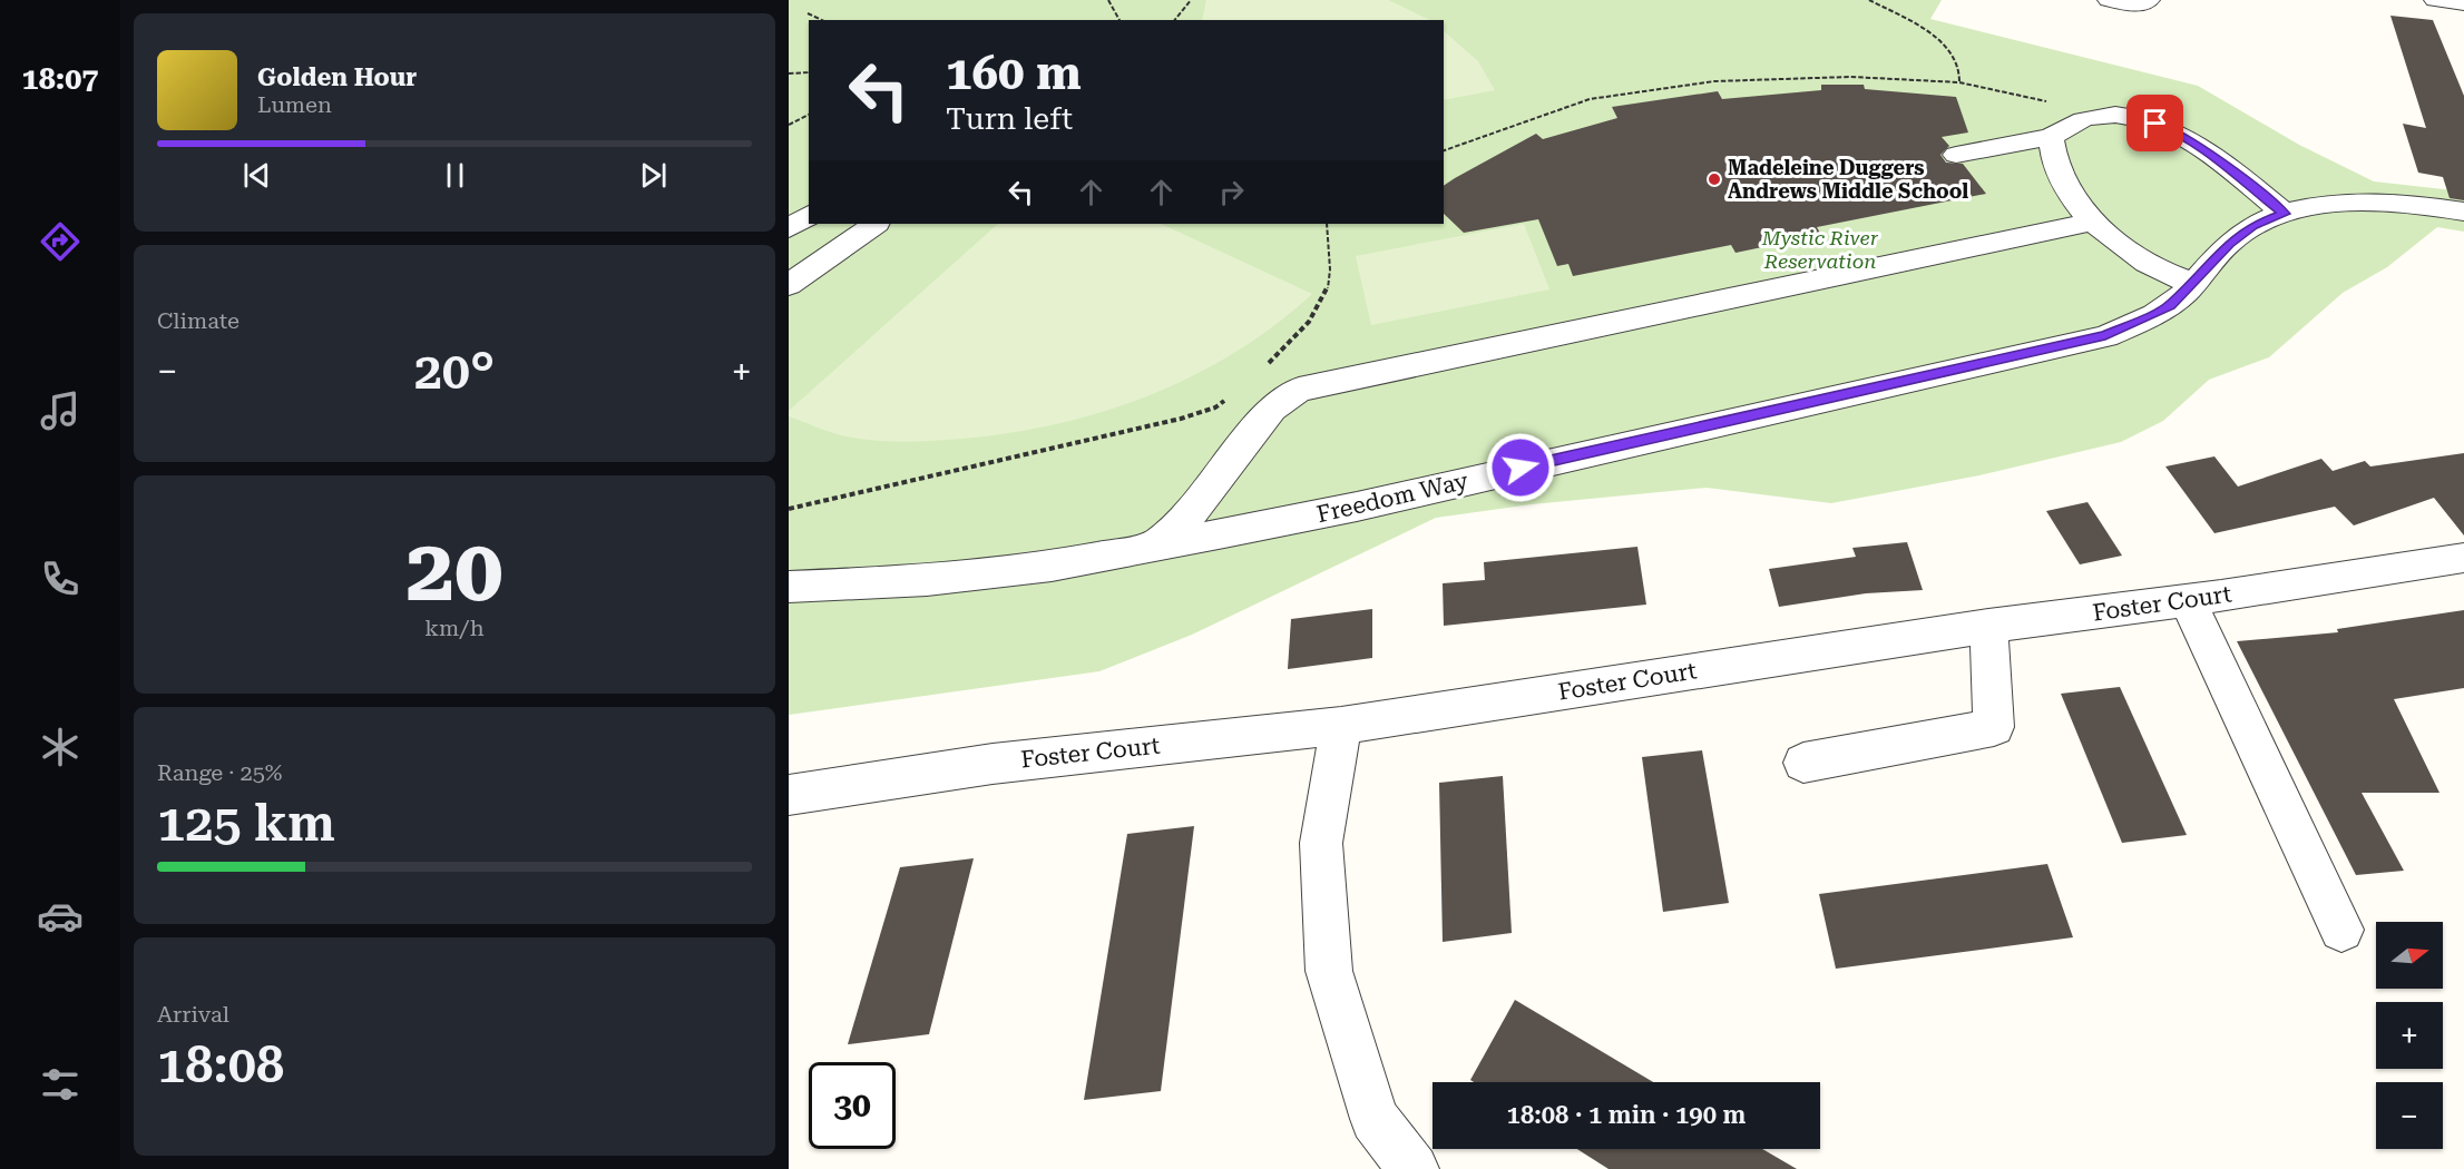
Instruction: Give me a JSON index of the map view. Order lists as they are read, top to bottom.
{
  "streets": {
    "street": ["Freedom Way", "Foster Court"]
  },
  "parks": ["Mystic River Reservation"],
  "places": ["Madeleine Duggers Andrews Middle School"],
  "north": "right",
  "page": {
    "tabs": "18:07",
    "turn": ["160 m", "Turn left"],
    "song": ["Golden Hour", "Lumen"],
    "tile": [
      "Climate",
      ["20", "km/h"],
      ["Range · 25%", "125 km"],
      ["Arrival", "18:08"]
    ],
    "heat": ["−", "20°", "+"],
    "map_buttons": ["+", "−"],
    "limit": "30",
    "trip": "18:08 · 1 min · 190 m"
  }
}
